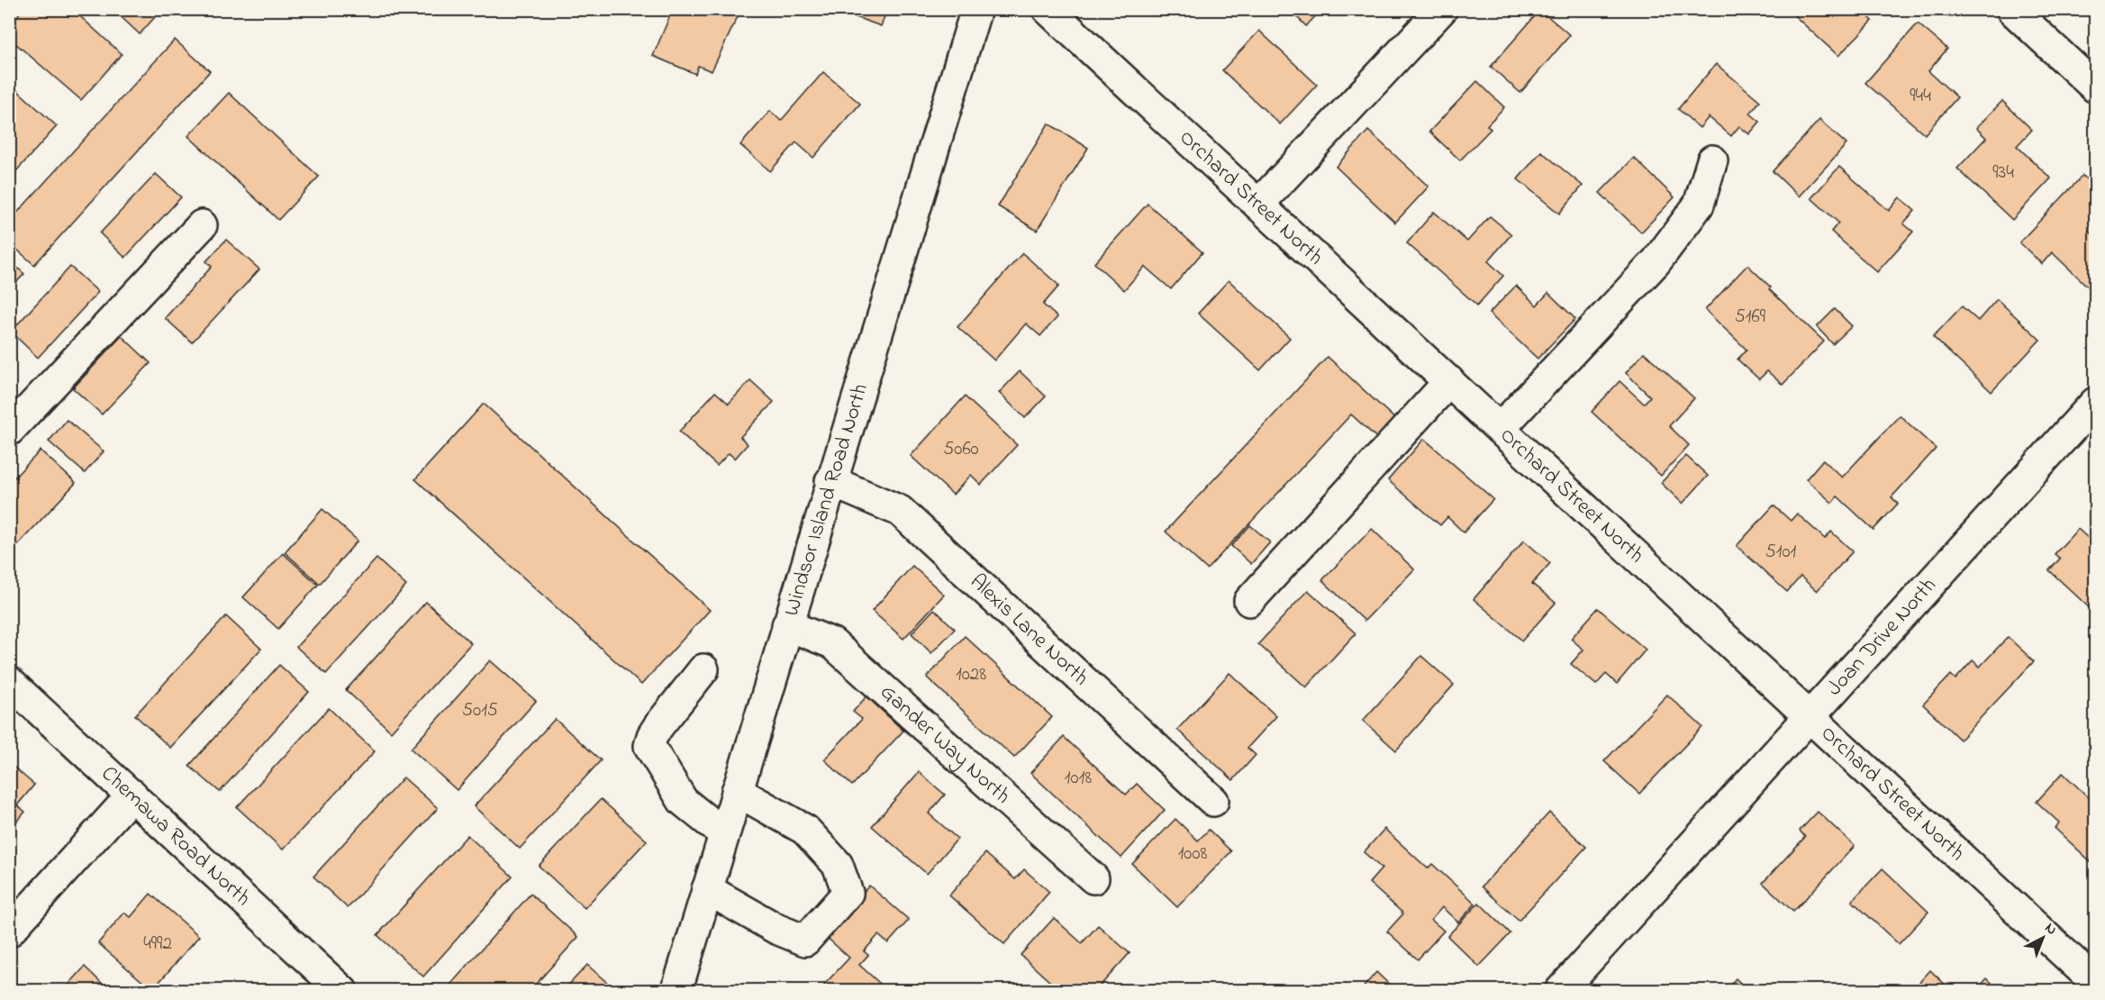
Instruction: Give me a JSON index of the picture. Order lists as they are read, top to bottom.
{
  "streets": {
    "street": [
      "Orchard Street North",
      "Windsor Island Road North",
      "Alexis Lane North",
      "Joan Drive North",
      "Gander Way North",
      "Chemawa Road North"
    ]
  },
  "crossings": [
    ["Orchard Street North", "Joan Drive North"],
    ["Windsor Island Road North", "Alexis Lane North"],
    ["Windsor Island Road North", "Gander Way North"]
  ],
  "house_numbers": [
    "944",
    "934",
    "5169",
    "5060",
    "5101",
    "1028",
    "5015",
    "1018",
    "1008",
    "4992"
  ],
  "north": "top right"
}
